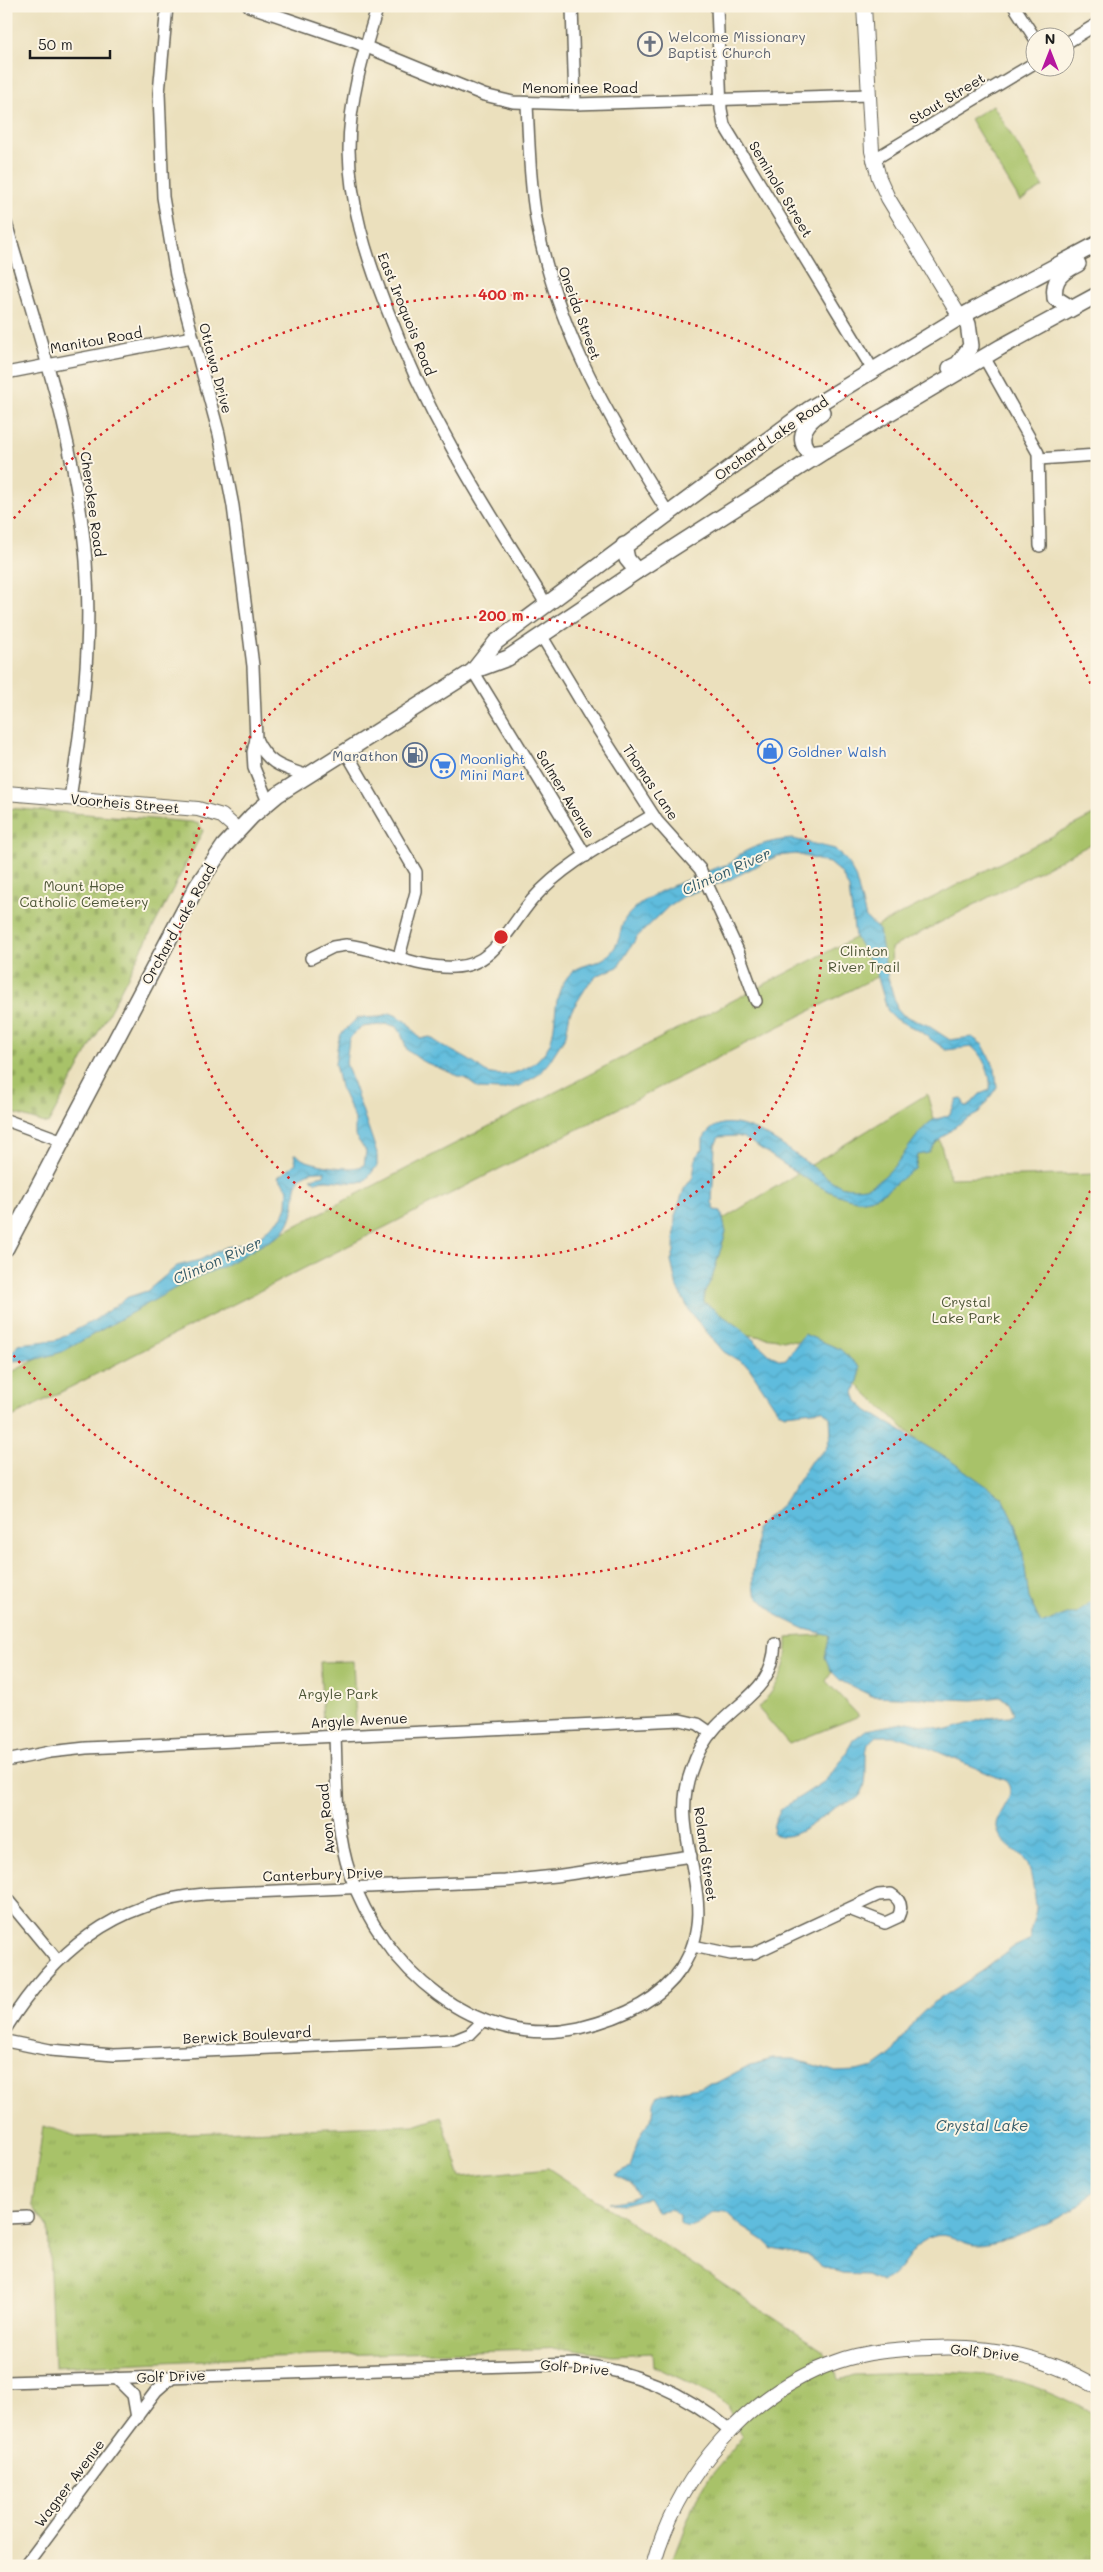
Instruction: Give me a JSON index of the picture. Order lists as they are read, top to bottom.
{
  "streets": {
    "main road": ["Orchard Lake Road"],
    "street": [
      "Menominee Road",
      "Stout Street",
      "Seminole Street",
      "Oneida Street",
      "East Iroquois Road",
      "Manitou Road",
      "Ottawa Drive",
      "Cherokee Road",
      "Thomas Lane",
      "Salmer Avenue",
      "Voorheis Street",
      "Argyle Avenue",
      "Avon Road",
      "Roland Street",
      "Canterbury Drive",
      "Berwick Boulevard",
      "Golf Drive",
      "Wagner Avenue"
    ]
  },
  "crossings": [
    ["Menominee Road", "Seminole Street"],
    ["Menominee Road", "Oneida Street"],
    ["Menominee Road", "East Iroquois Road"],
    ["Seminole Street", "Orchard Lake Road"],
    ["Oneida Street", "Orchard Lake Road"],
    ["East Iroquois Road", "Orchard Lake Road"],
    ["Manitou Road", "Ottawa Drive"],
    ["Manitou Road", "Cherokee Road"],
    ["Ottawa Drive", "Orchard Lake Road"],
    ["Orchard Lake Road", "Thomas Lane"],
    ["Orchard Lake Road", "Salmer Avenue"],
    ["Orchard Lake Road", "Voorheis Street"],
    ["Cherokee Road", "Voorheis Street"],
    ["Argyle Avenue", "Avon Road"],
    ["Argyle Avenue", "Roland Street"],
    ["Avon Road", "Roland Street"],
    ["Avon Road", "Canterbury Drive"],
    ["Avon Road", "Berwick Boulevard"],
    ["Roland Street", "Canterbury Drive"],
    ["Roland Street", "Berwick Boulevard"],
    ["Golf Drive", "Wagner Avenue"]
  ],
  "water": ["Clinton River", "Crystal Lake"],
  "parks": [
    "Mount Hope Catholic Cemetery",
    "Clinton River Trail",
    "Crystal Lake Park",
    "Argyle Park"
  ],
  "places": {
    "church": ["Welcome Missionary Baptist Church"],
    "shop": ["Goldner Walsh"],
    "fuel station": ["Marathon"],
    "supermarket": ["Moonlight Mini Mart"]
  },
  "scale_bar": "50 m",
  "north": "top",
  "rings": ["400 m", "200 m"]
}
